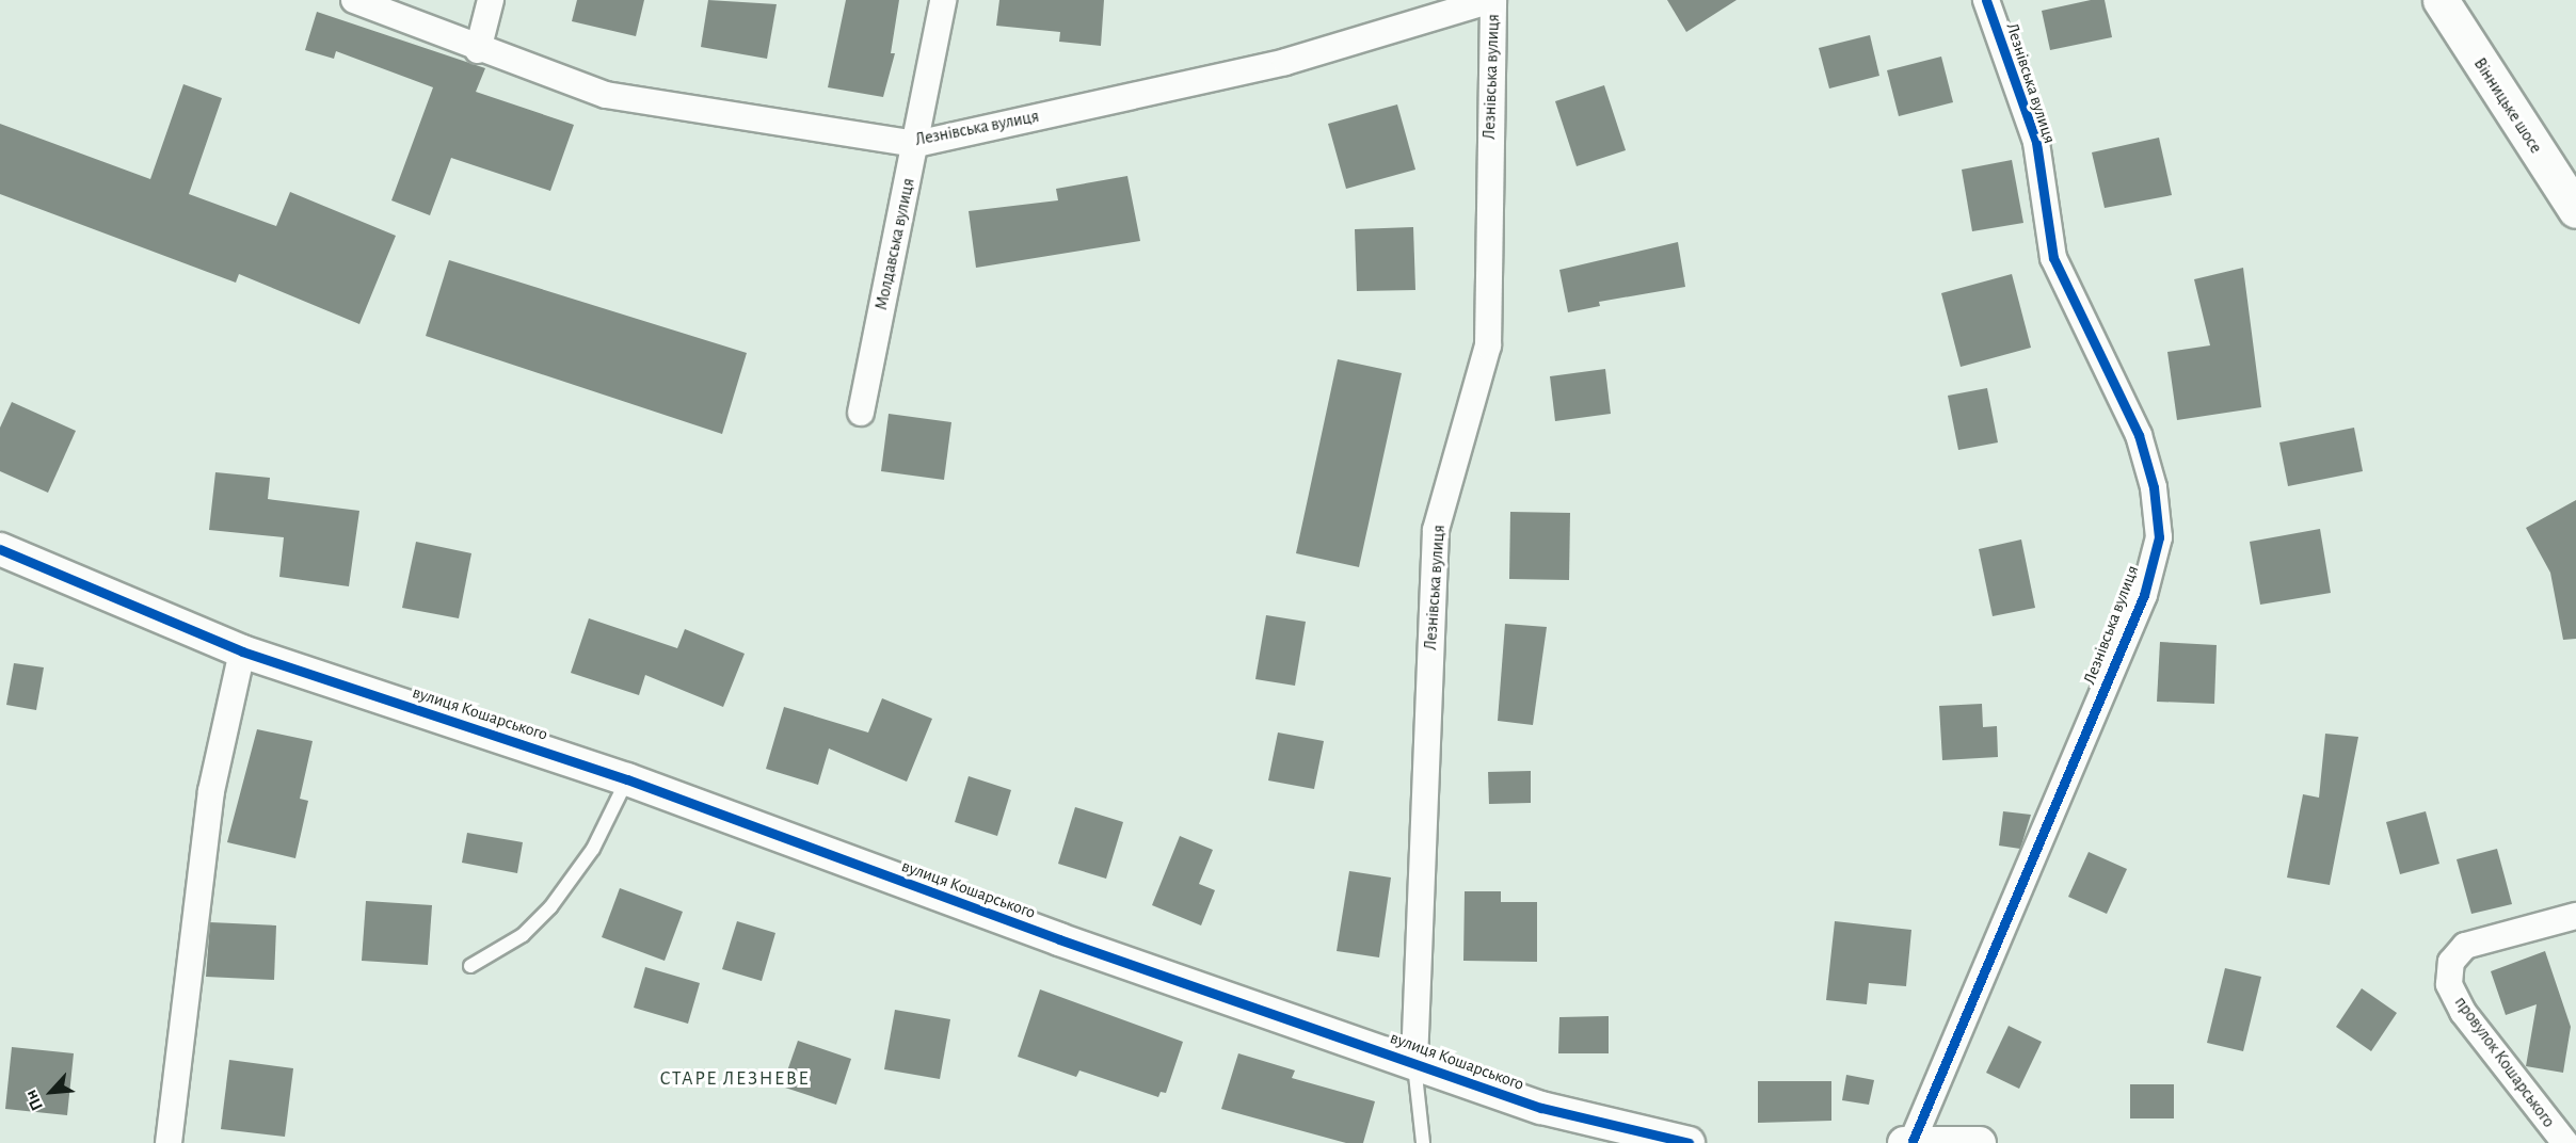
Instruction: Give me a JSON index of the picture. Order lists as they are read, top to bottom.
{
  "streets": {
    "main road": ["Вінницьке шосе"],
    "street": [
      "Лезнівська вулиця",
      "Молдавська вулиця",
      "вулиця Кошарського",
      "провулок Кошарського"
    ]
  },
  "crossings": [
    ["Лезнівська вулиця", "Молдавська вулиця"],
    ["Лезнівська вулиця", "вулиця Кошарського"]
  ],
  "districts": ["СТАРЕ ЛЕЗНЕВЕ"],
  "north": "bottom left"
}
